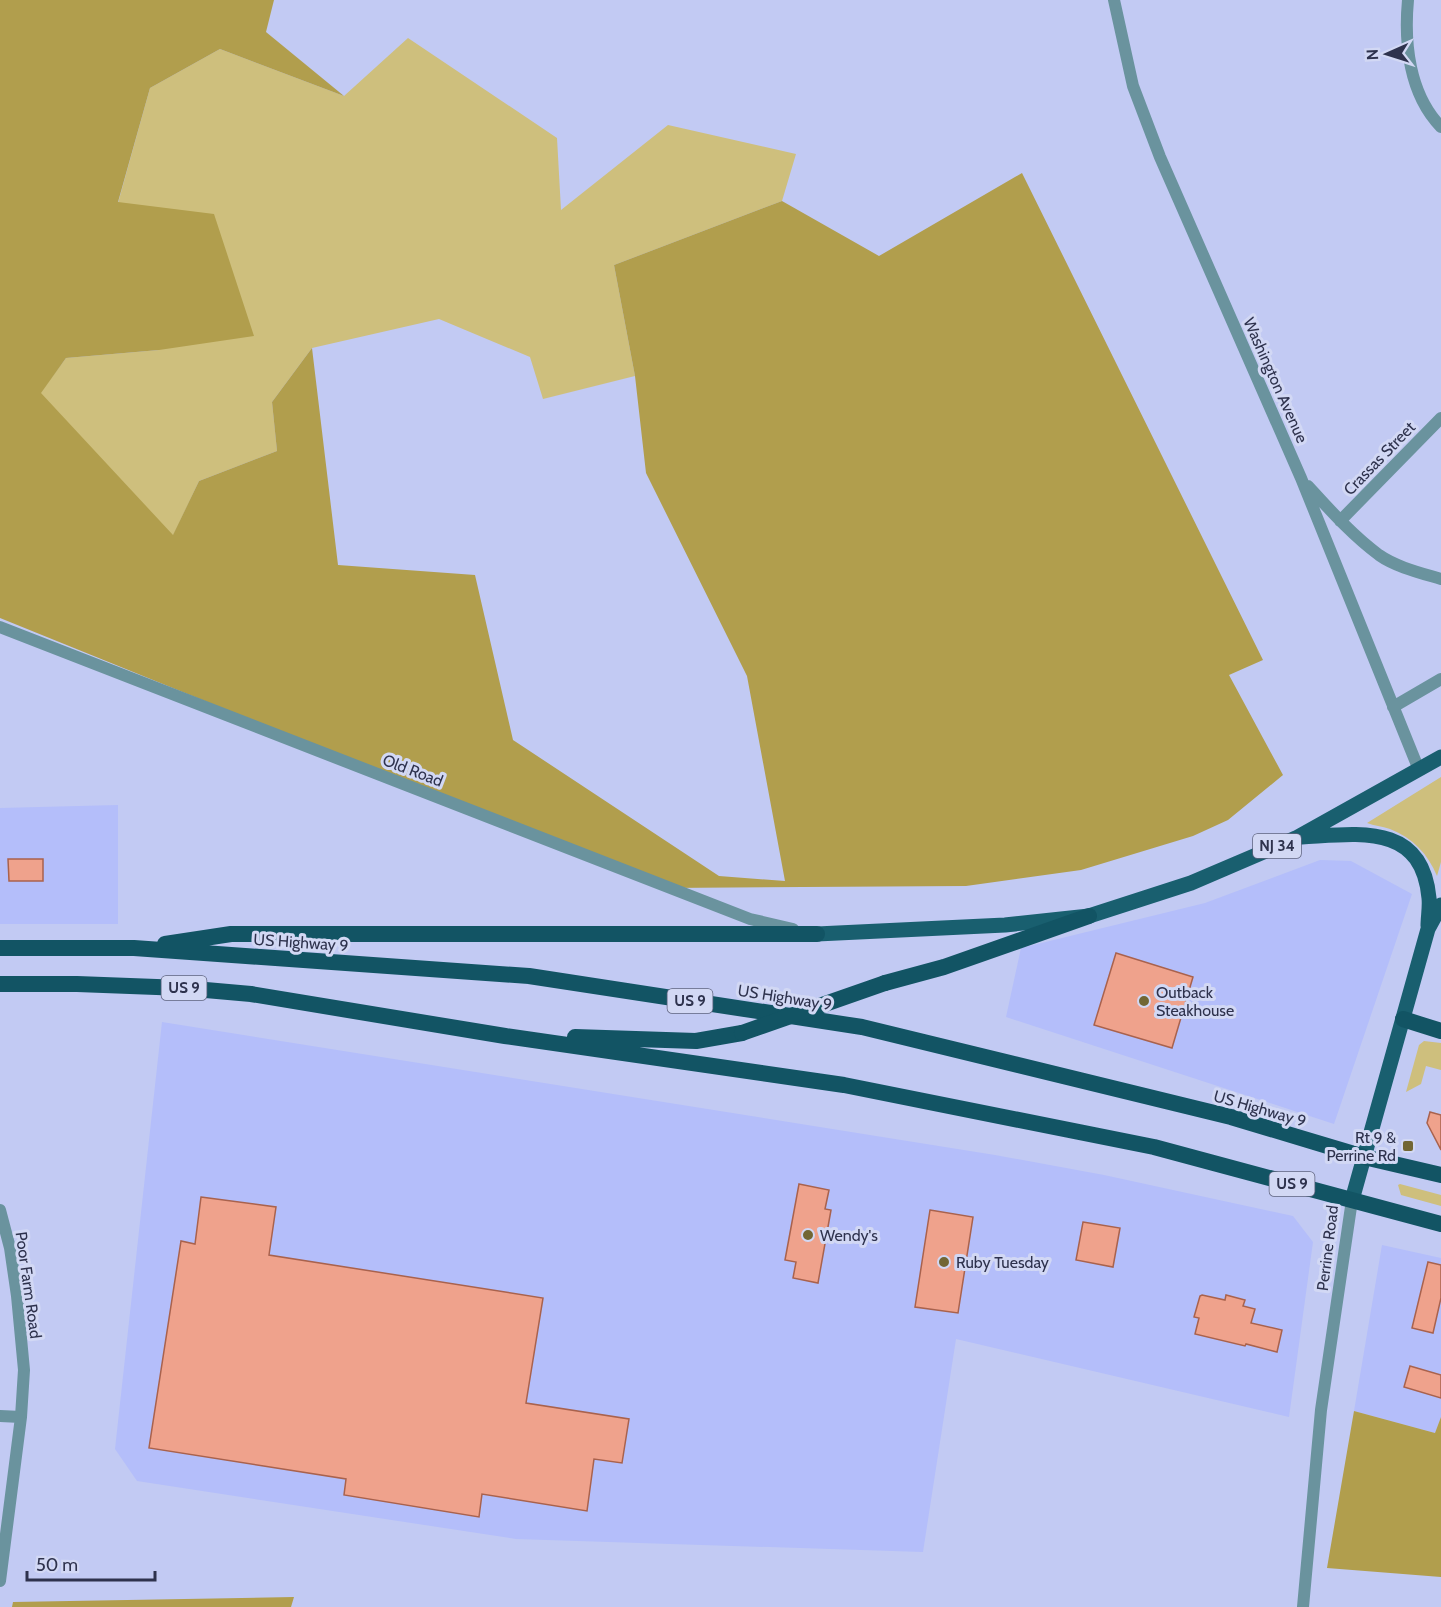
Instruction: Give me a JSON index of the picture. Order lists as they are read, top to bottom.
{
  "streets": {
    "highway": ["US Highway 9", "US 9"],
    "main road": ["NJ 34", "Perrine Road"],
    "street": [
      "Washington Avenue",
      "Crassas Street",
      "Old Road",
      "Poor Farm Road"
    ]
  },
  "crossings": [
    ["Washington Avenue", "NJ 34"],
    ["US Highway 9", "Perrine Road"],
    ["US 9", "Perrine Road"]
  ],
  "places": {
    "other": ["Outback Steakhouse", "Wendy's", "Ruby Tuesday"],
    "transit": ["Rt 9 & Perrine Rd"]
  },
  "scale_bar": "50 m",
  "north": "left"
}
